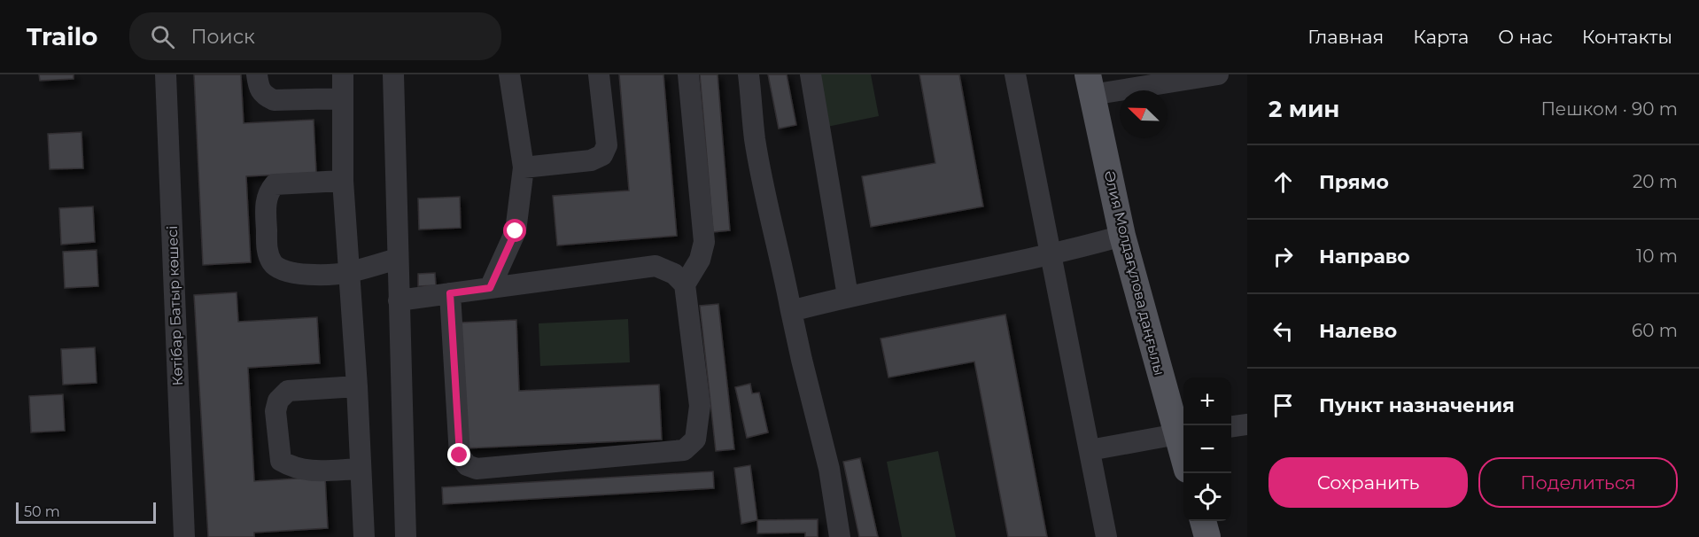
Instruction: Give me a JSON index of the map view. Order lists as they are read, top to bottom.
{
  "streets": {
    "main road": ["Әлия Молдағұлова даңғылы"],
    "street": ["Көтібар Батыр көшесі"]
  },
  "scale_bar": "50 m",
  "north": "top left",
  "page": {
    "header": "Trailo",
    "search": "Поиск",
    "nav": [
      "Главная",
      "Карта",
      "О нас",
      "Контакты"
    ],
    "heading": ["2 мин", "Пешком · 90 m"],
    "list": [
      ["Прямо", "20 m"],
      ["Направо", "10 m"],
      ["Налево", "60 m"],
      "Пункт назначения"
    ],
    "map_buttons": ["+", "−"],
    "buttons": ["Сохранить", "Поделиться"],
    "scale": "50 m"
  }
}
